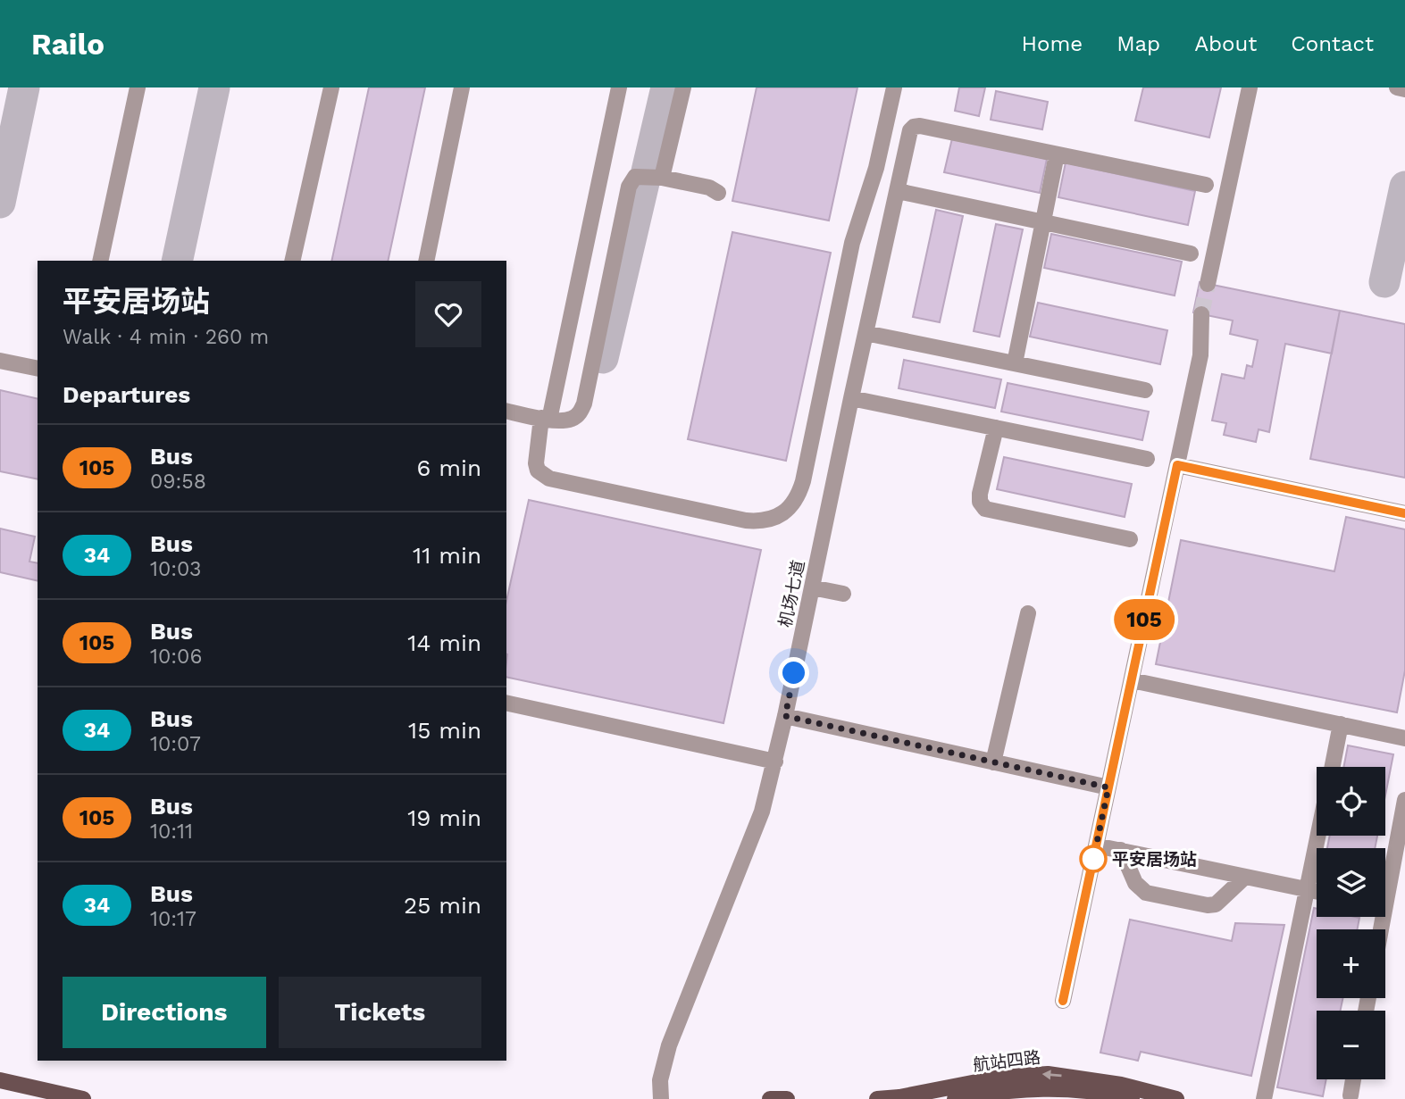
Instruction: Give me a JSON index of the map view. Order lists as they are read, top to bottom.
{
  "streets": {
    "main road": ["航站四路"],
    "lane": ["机场七道"]
  },
  "places": ["平安居场站"],
  "lines": ["bus line 105"],
  "page": {
    "header": "Railo",
    "nav": [
      "Home",
      "Map",
      "About",
      "Contact"
    ],
    "on_map": "105",
    "heading": [
      ["平安居场站", "Walk · 4 min · 260 m"],
      "Departures"
    ],
    "list": [
      {
        "mark": "105",
        "name": "Bus",
        "note": "09:58",
        "value": "6 min"
      },
      {
        "mark": "34",
        "name": "Bus",
        "note": "10:03",
        "value": "11 min"
      },
      {
        "mark": "105",
        "name": "Bus",
        "note": "10:06",
        "value": "14 min"
      },
      {
        "mark": "34",
        "name": "Bus",
        "note": "10:07",
        "value": "15 min"
      },
      {
        "mark": "105",
        "name": "Bus",
        "note": "10:11",
        "value": "19 min"
      },
      {
        "mark": "34",
        "name": "Bus",
        "note": "10:17",
        "value": "25 min"
      }
    ],
    "map_buttons": ["+", "−"],
    "buttons": ["Directions", "Tickets"]
  }
}
